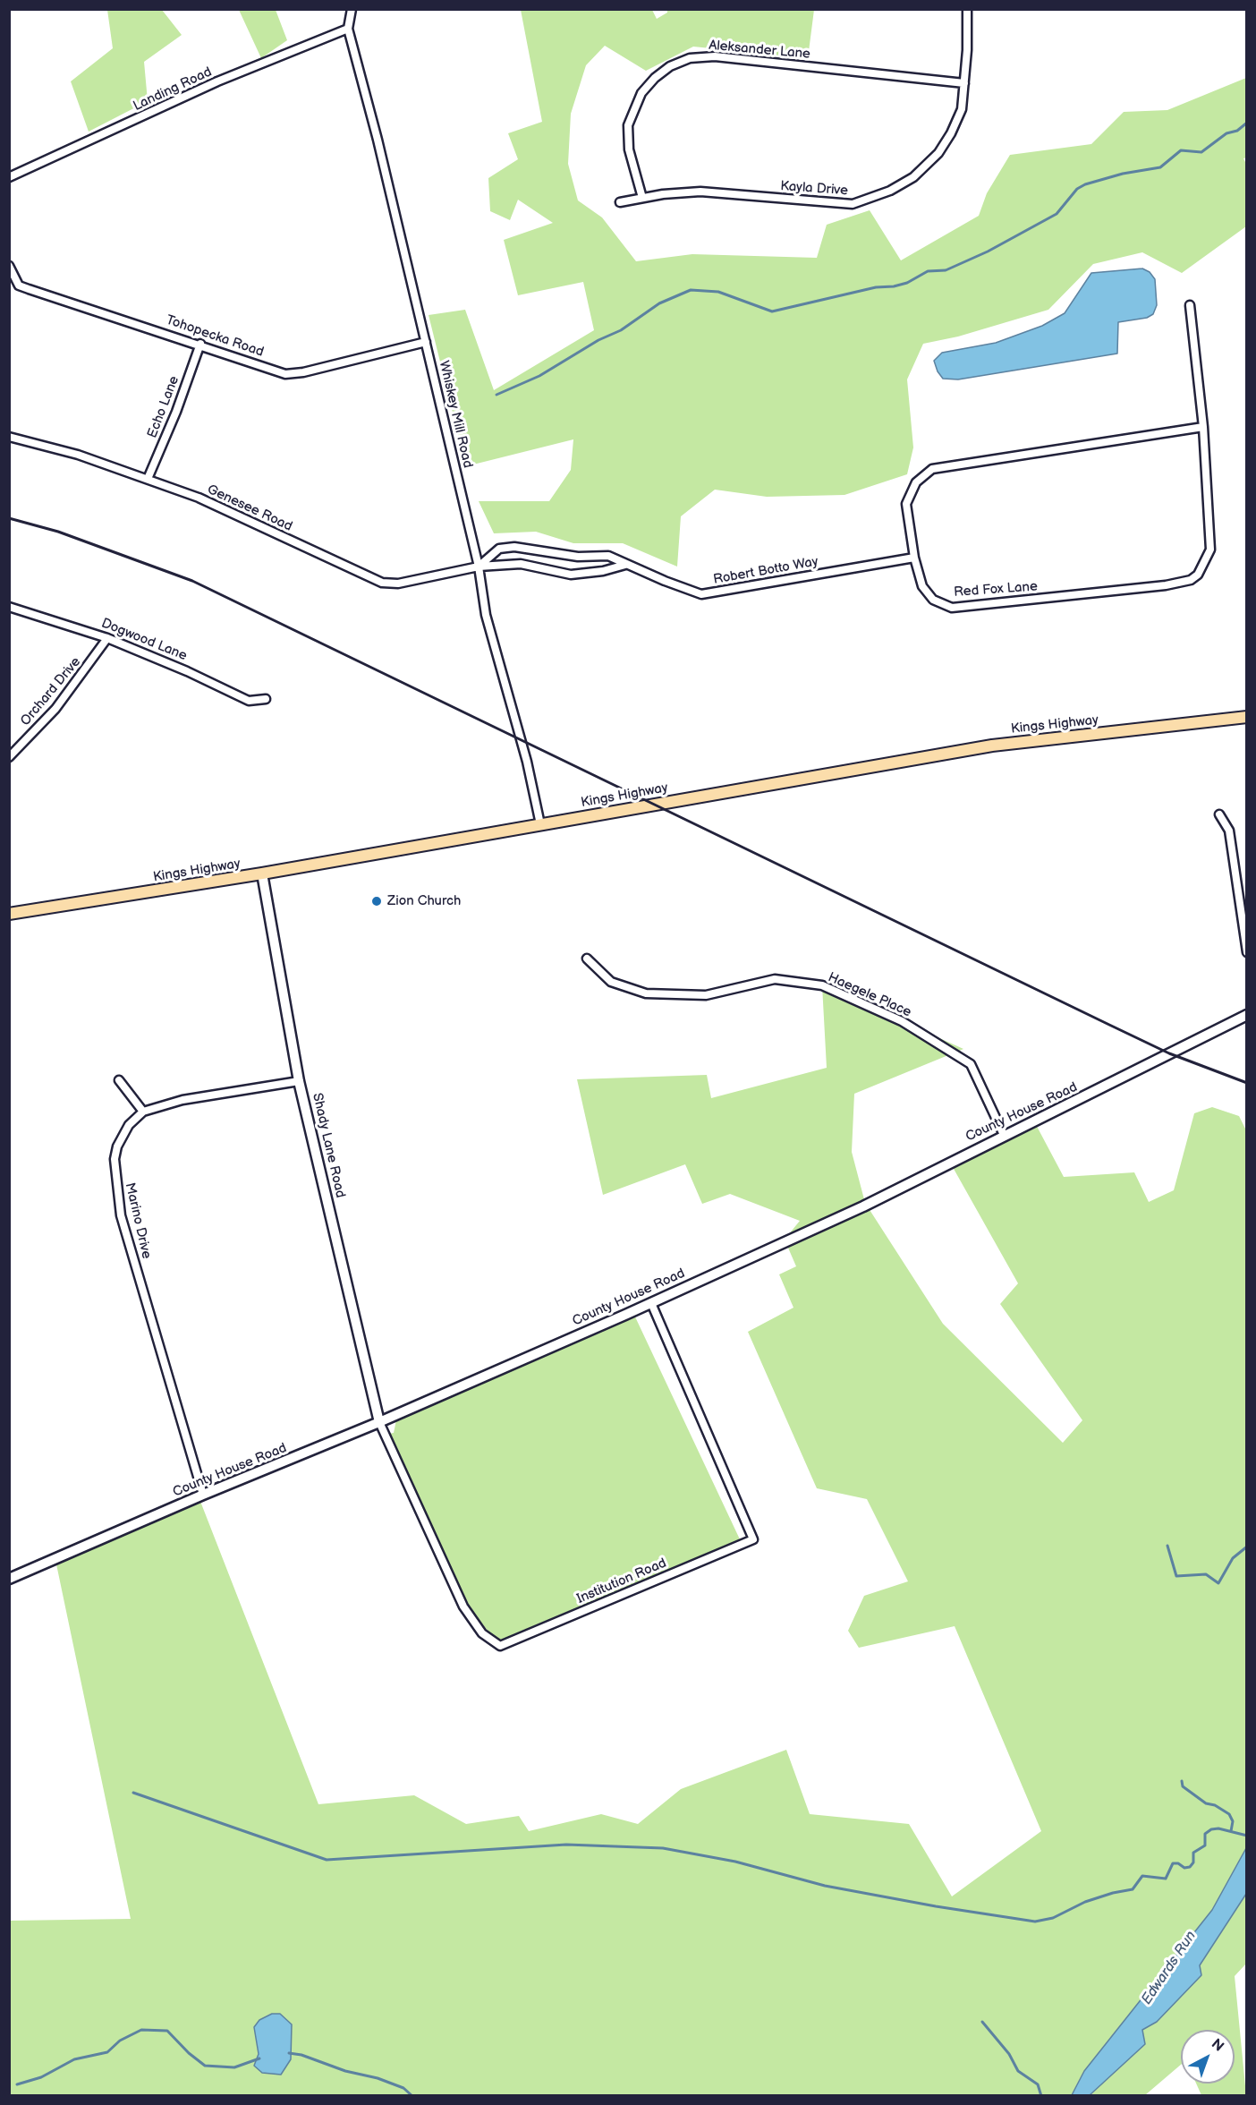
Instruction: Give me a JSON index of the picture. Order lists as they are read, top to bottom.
{
  "streets": {
    "main road": ["Kings Highway"],
    "street": [
      "Aleksander Lane",
      "Landing Road",
      "Kayla Drive",
      "Tohopecka Road",
      "Echo Lane",
      "Whiskey Mill Road",
      "Genesee Road",
      "Robert Botto Way",
      "Red Fox Lane",
      "Dogwood Lane",
      "Orchard Drive",
      "Haegele Place",
      "County House Road",
      "Shady Lane Road",
      "Marino Drive",
      "Institution Road"
    ]
  },
  "crossings": [
    ["Aleksander Lane", "Kayla Drive"],
    ["Landing Road", "Whiskey Mill Road"],
    ["Tohopecka Road", "Echo Lane"],
    ["Tohopecka Road", "Whiskey Mill Road"],
    ["Echo Lane", "Genesee Road"],
    ["Whiskey Mill Road", "Genesee Road"],
    ["Whiskey Mill Road", "Robert Botto Way"],
    ["Whiskey Mill Road", "Kings Highway"],
    ["Genesee Road", "Robert Botto Way"],
    ["Robert Botto Way", "Red Fox Lane"],
    ["Dogwood Lane", "Orchard Drive"],
    ["Kings Highway", "Shady Lane Road"],
    ["Haegele Place", "County House Road"],
    ["County House Road", "Shady Lane Road"],
    ["County House Road", "Marino Drive"],
    ["County House Road", "Institution Road"],
    ["Shady Lane Road", "Institution Road"]
  ],
  "water": ["Edwards Run"],
  "places": ["Zion Church"],
  "north": "top right"
}
